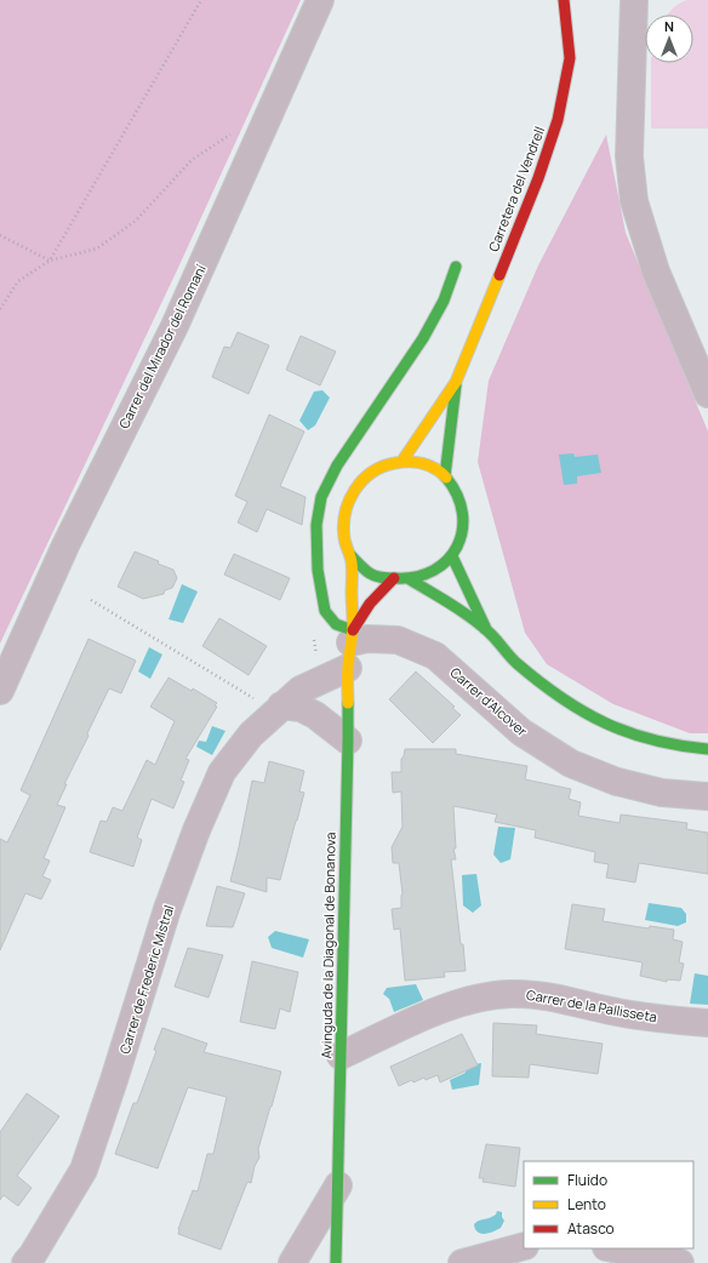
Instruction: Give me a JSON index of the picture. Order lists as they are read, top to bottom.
{
  "streets": {
    "street": [
      "Carretera del Vendrell",
      "Carrer del Mirador del Romaní",
      "Carrer d'Alcover",
      "Avinguda de la Diagonal de Bonanova",
      "Carrer de Frederic Mistral",
      "Carrer de la Pallisseta"
    ]
  },
  "crossings": [
    ["Carretera del Vendrell", "Avinguda de la Diagonal de Bonanova"],
    ["Carrer d'Alcover", "Avinguda de la Diagonal de Bonanova"],
    ["Carrer d'Alcover", "Carrer de Frederic Mistral"],
    ["Avinguda de la Diagonal de Bonanova", "Carrer de Frederic Mistral"],
    ["Avinguda de la Diagonal de Bonanova", "Carrer de la Pallisseta"]
  ],
  "legend": ["Fluido", "Lento", "Atasco"],
  "north": "top"
}
